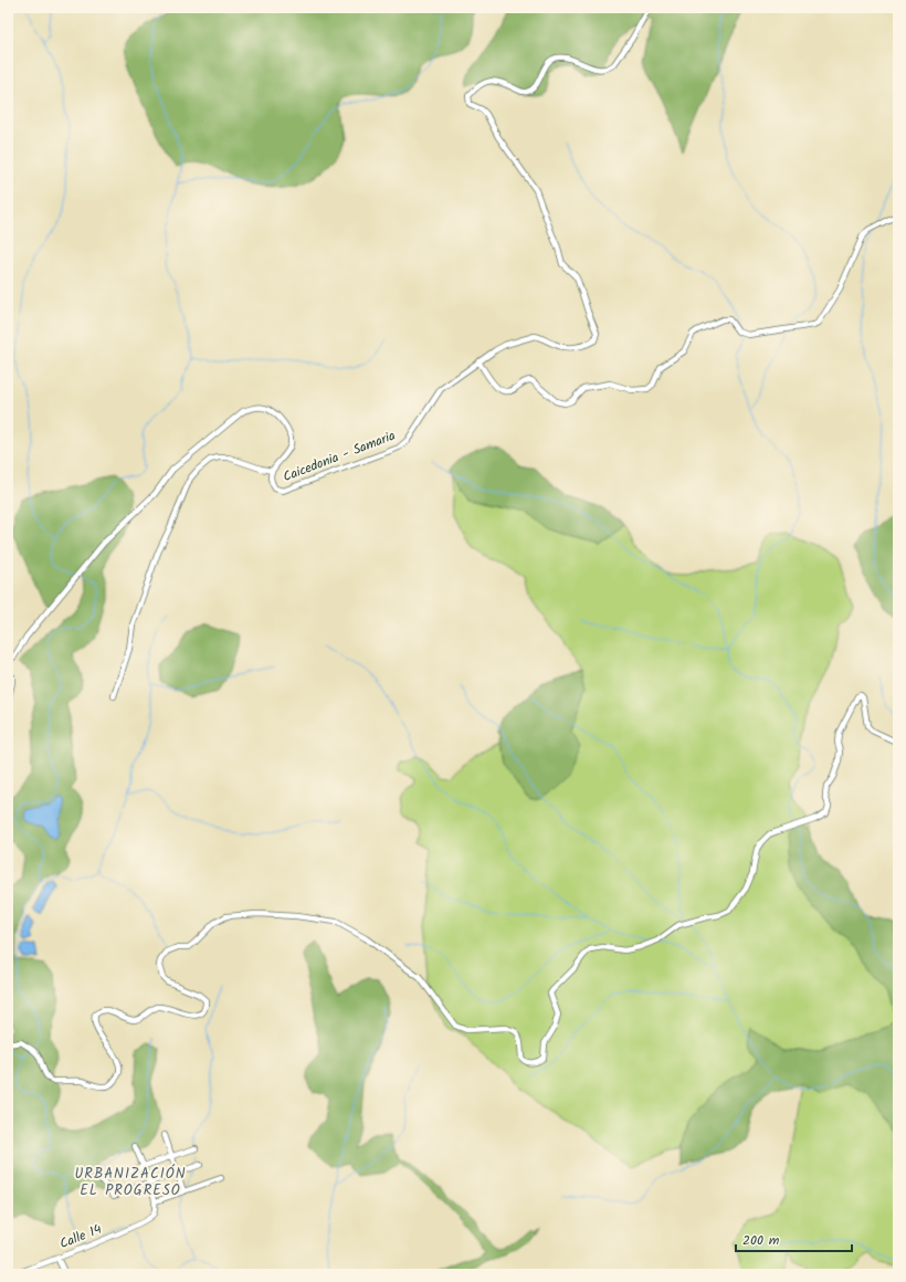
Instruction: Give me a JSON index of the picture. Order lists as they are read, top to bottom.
{
  "streets": {
    "street": ["Caicedonia - Samaria", "Calle 14"]
  },
  "districts": ["URBANIZACIÓN EL PROGRESO"],
  "scale_bar": "200 m"
}
